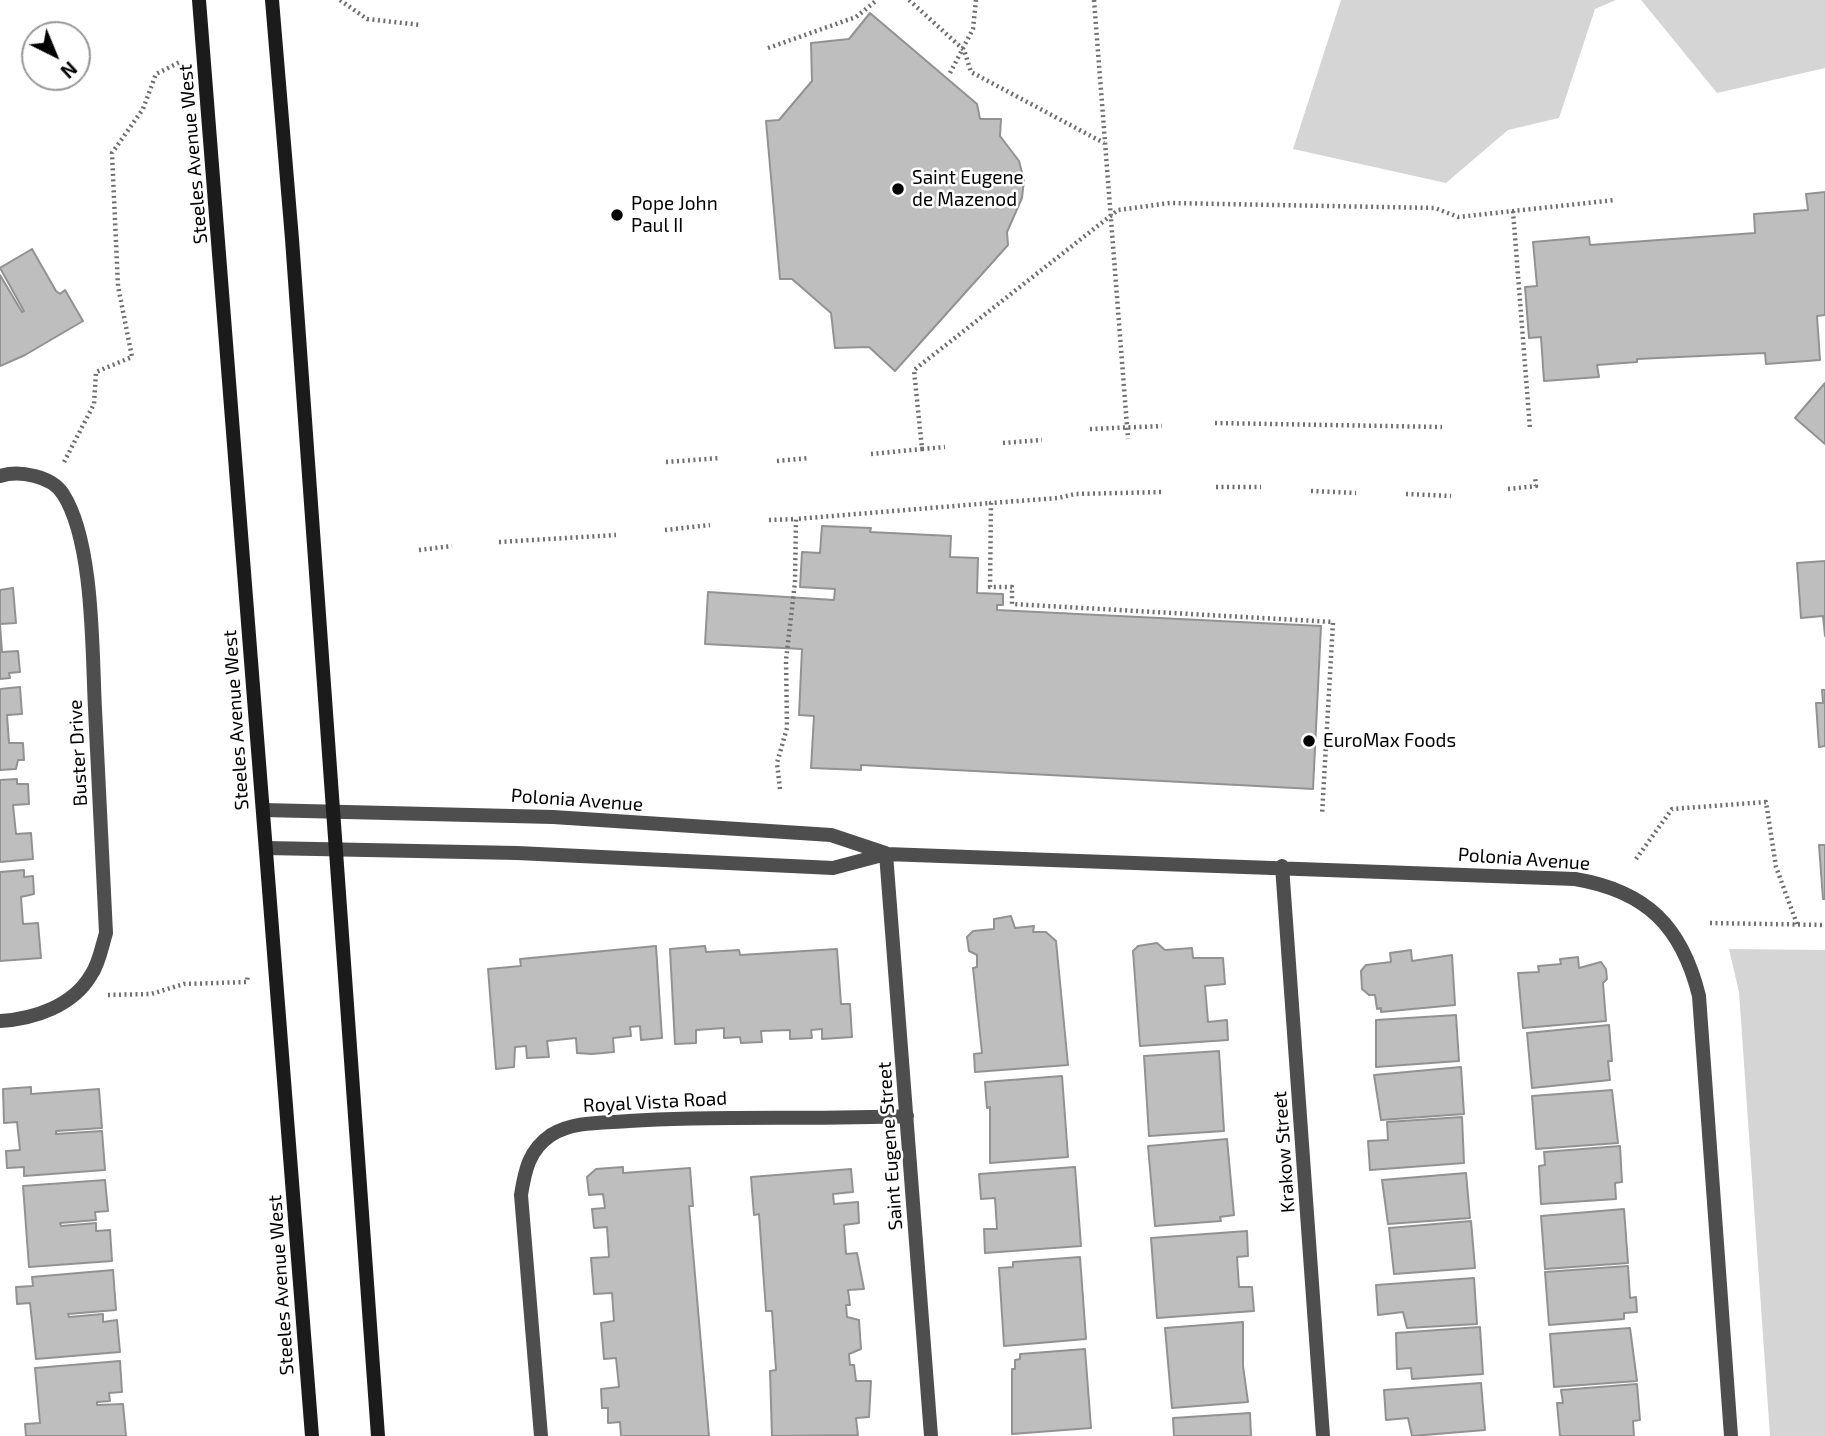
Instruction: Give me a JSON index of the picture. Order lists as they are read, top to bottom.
{
  "streets": {
    "main road": ["Steeles Avenue West"],
    "street": [
      "Buster Drive",
      "Polonia Avenue",
      "Royal Vista Road",
      "Saint Eugene Street",
      "Krakow Street"
    ]
  },
  "crossings": [
    ["Steeles Avenue West", "Polonia Avenue"],
    ["Polonia Avenue", "Saint Eugene Street"],
    ["Polonia Avenue", "Krakow Street"],
    ["Royal Vista Road", "Saint Eugene Street"]
  ],
  "places": ["Saint Eugene de Mazenod", "Pope John Paul II", "EuroMax Foods"],
  "north": "bottom right"
}
